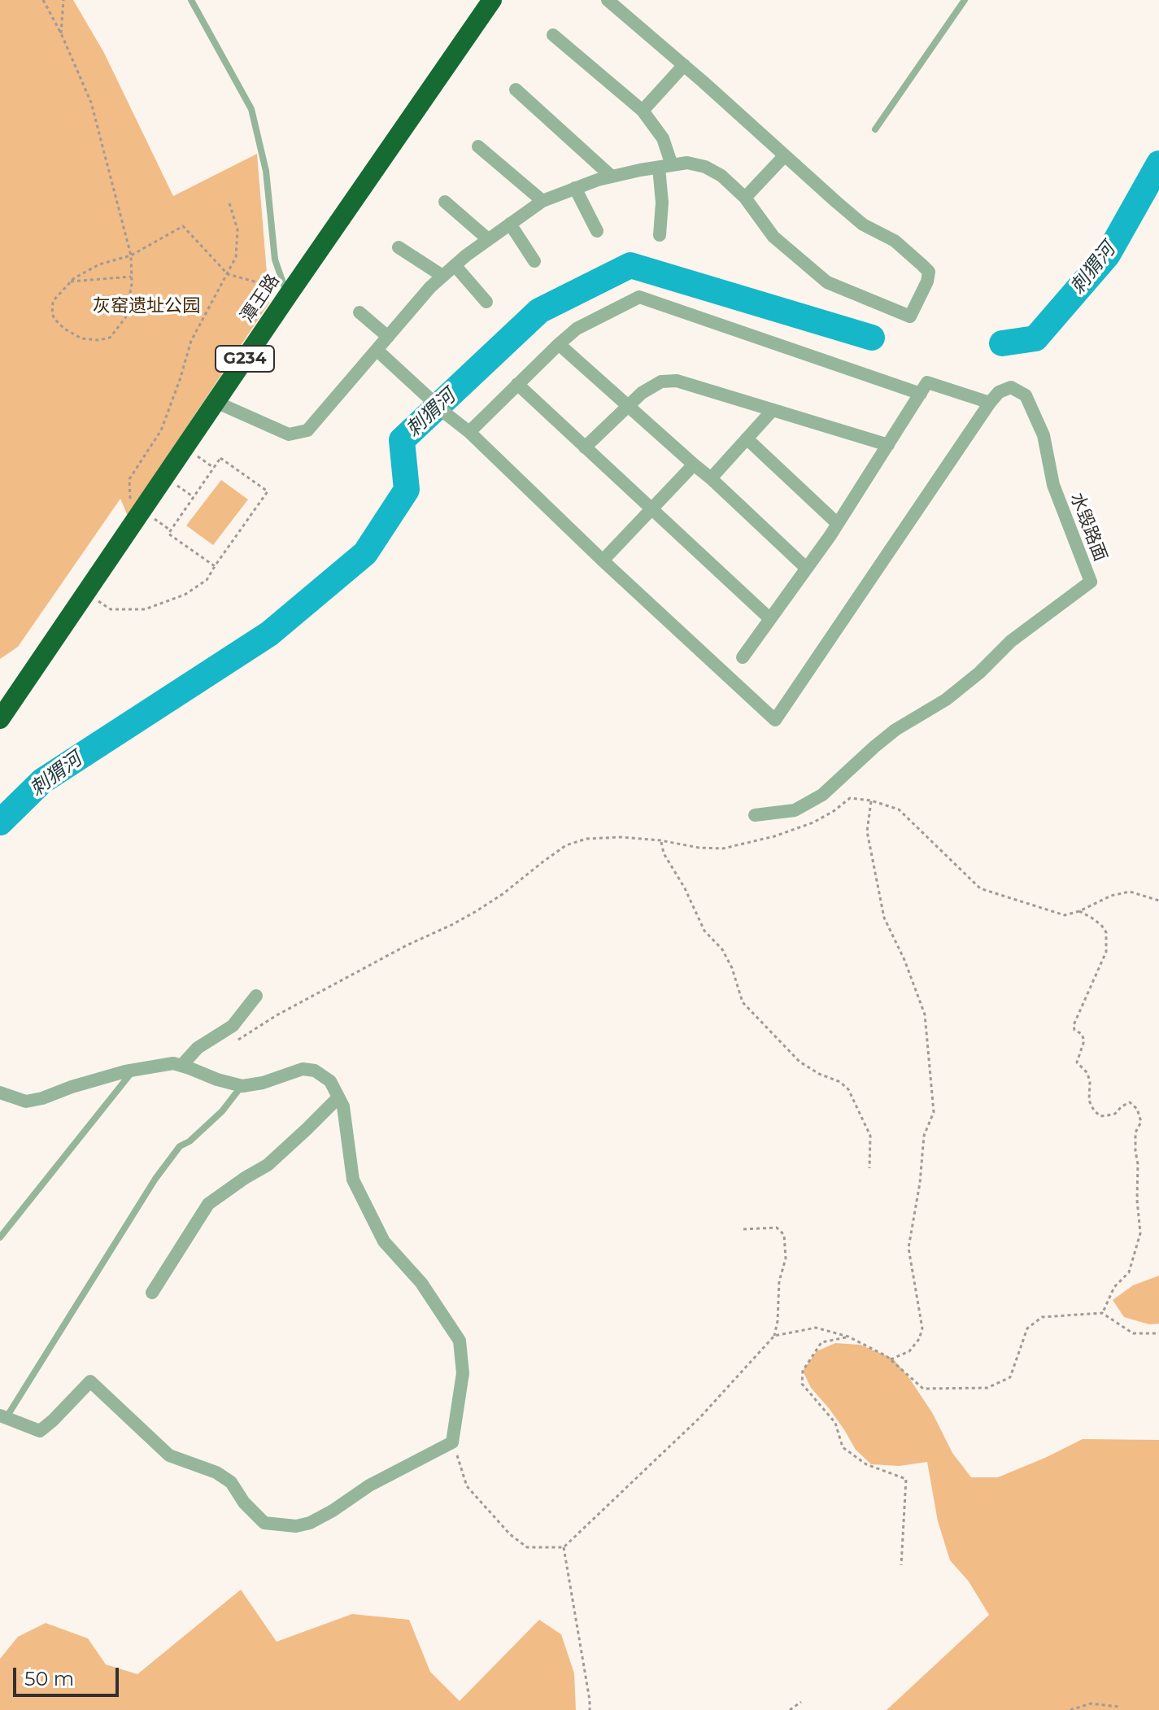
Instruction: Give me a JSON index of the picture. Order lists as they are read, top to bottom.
{
  "streets": {
    "highway": ["潭王路", "G234"],
    "street": ["水毁路面"]
  },
  "water": ["刺猬河"],
  "parks": ["灰窑遗址公园"],
  "scale_bar": "50 m"
}
